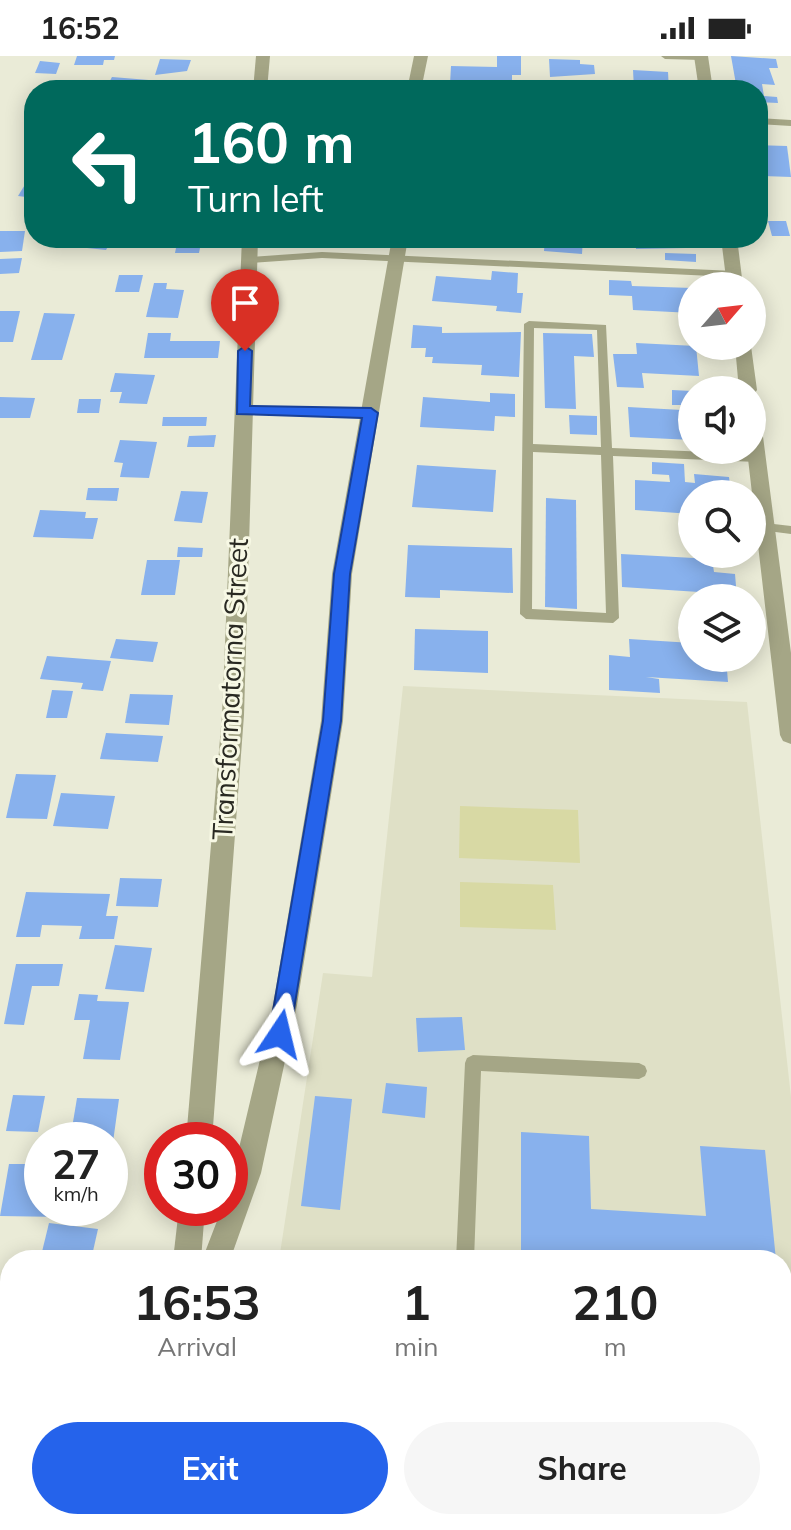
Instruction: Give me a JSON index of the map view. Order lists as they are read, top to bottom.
{
  "streets": {
    "street": ["Transformatorna Street"]
  },
  "north": "top right",
  "page": {
    "status": "16:52",
    "turn": ["160 m", "Turn left"],
    "speed": "27 km/h",
    "limit": "30",
    "eta": [
      "16:53",
      "Arrival",
      "1",
      "min",
      "210",
      "m"
    ],
    "buttons": ["Exit", "Share"]
  }
}
